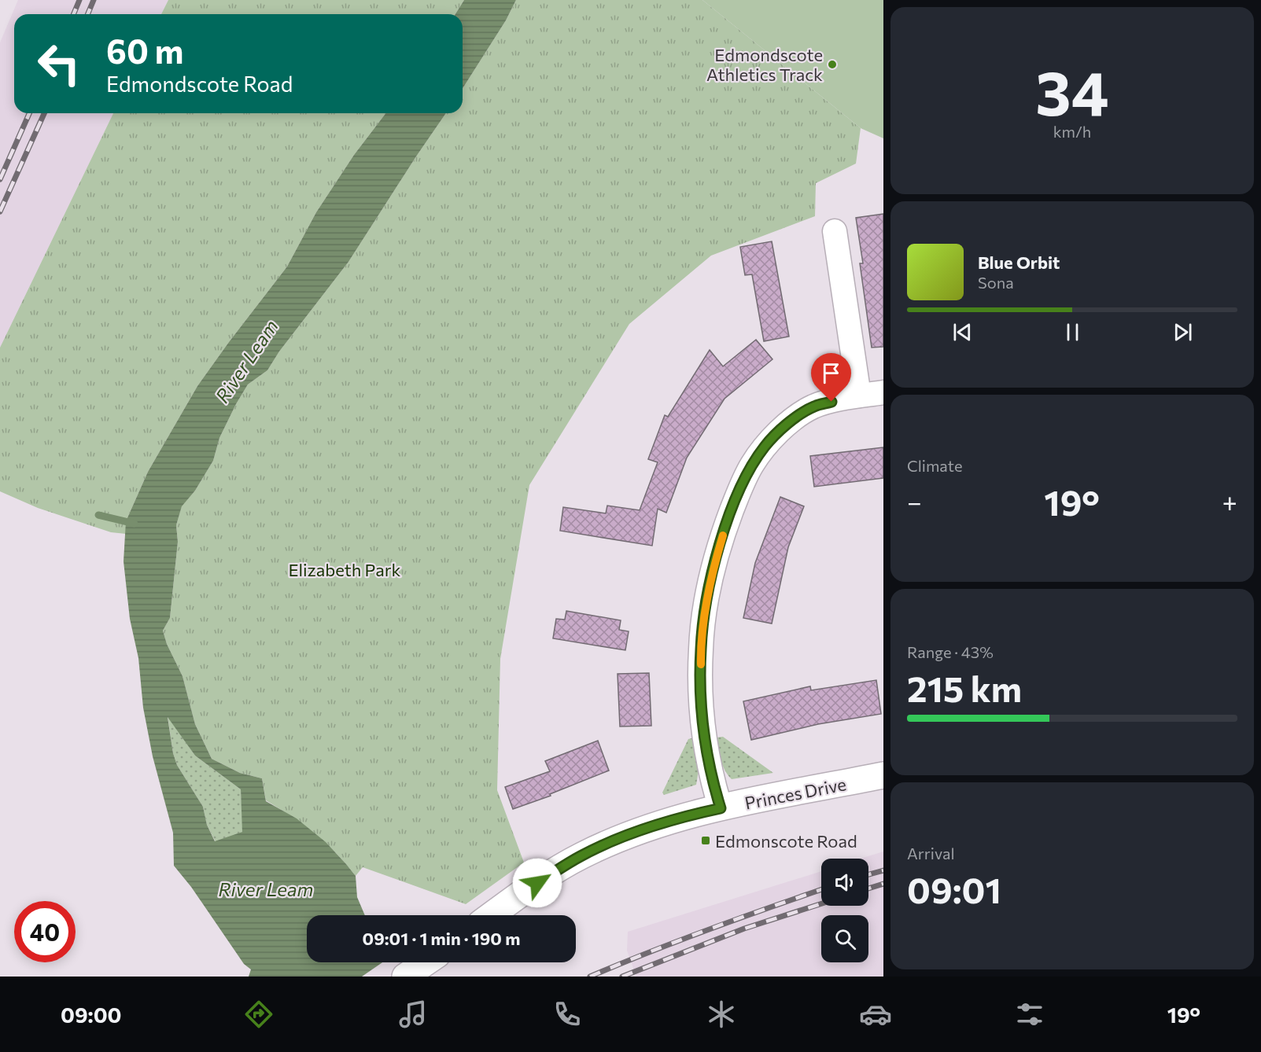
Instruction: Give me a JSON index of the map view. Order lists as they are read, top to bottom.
{
  "streets": {
    "street": ["Princes Drive"]
  },
  "water": ["River Leam"],
  "parks": ["Elizabeth Park"],
  "places": {
    "other": ["Edmondscote Athletics Track"],
    "transit": ["Edmonscote Road"]
  },
  "page": {
    "tile": [
      ["34", "km/h"],
      "Climate",
      ["Range · 43%", "215 km"],
      ["Arrival", "09:01"]
    ],
    "turn": ["60 m", "Edmondscote Road"],
    "song": ["Blue Orbit", "Sona"],
    "heat": ["−", "19°", "+"],
    "limit": "40",
    "trip": "09:01 · 1 min · 190 m",
    "tabs": ["09:00", "19°"]
  }
}
